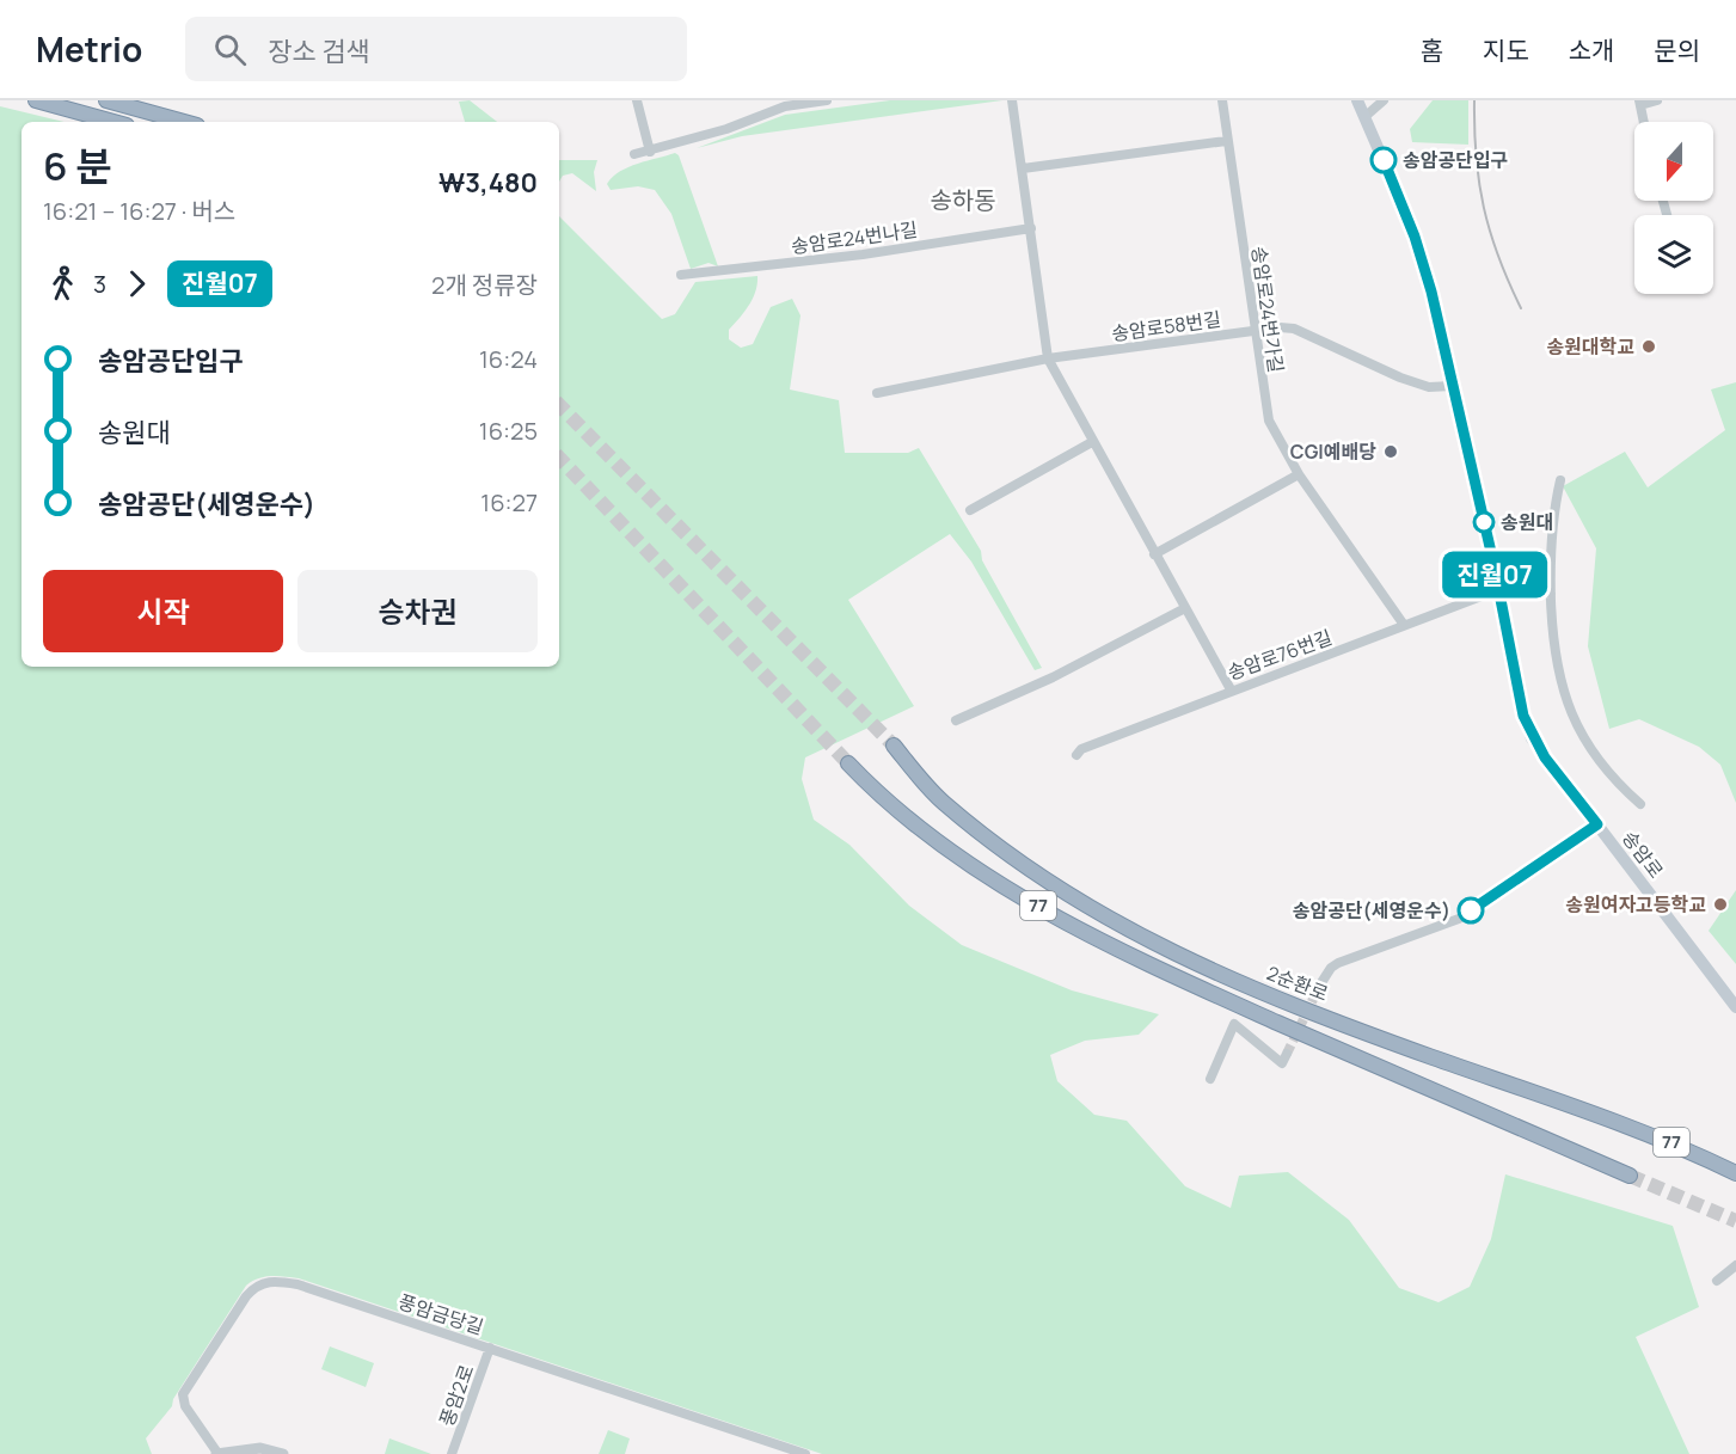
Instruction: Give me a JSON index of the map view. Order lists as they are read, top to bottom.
{
  "streets": {
    "highway": ["77", "2순환로"],
    "main road": ["송암로"],
    "street": [
      "송암로24번나길",
      "송암로24번가길",
      "송암로58번길",
      "송암로76번길",
      "풍암금당길",
      "풍암2로"
    ]
  },
  "crossings": [
    ["송암로24번가길", "송암로58번길"],
    ["송암로24번가길", "송암로76번길"],
    ["송암로58번길", "송암로"],
    ["송암로76번길", "송암로"],
    ["풍암금당길", "풍암2로"]
  ],
  "districts": ["송하동"],
  "places": [
    "송암공단입구",
    "송원대학교",
    "CGI예배당",
    "송원대",
    "송원여자고등학교",
    "송암공단(세영운수)"
  ],
  "lines": ["bus line 진월07"],
  "north": "bottom",
  "page": {
    "header": "Metrio",
    "search": "장소 검색",
    "nav": [
      "홈",
      "지도",
      "소개",
      "문의"
    ],
    "on_map": "진월07",
    "heading": ["6 분", "16:21 – 16:27 · 버스", "₩3,480"],
    "legs": ["3", "진월07", "2개 정류장"],
    "list": [
      {
        "name": "송암공단입구",
        "value": "16:24"
      },
      {
        "name": "송원대",
        "value": "16:25"
      },
      {
        "name": "송암공단(세영운수)",
        "value": "16:27"
      }
    ],
    "buttons": ["시작", "승차권"]
  }
}
